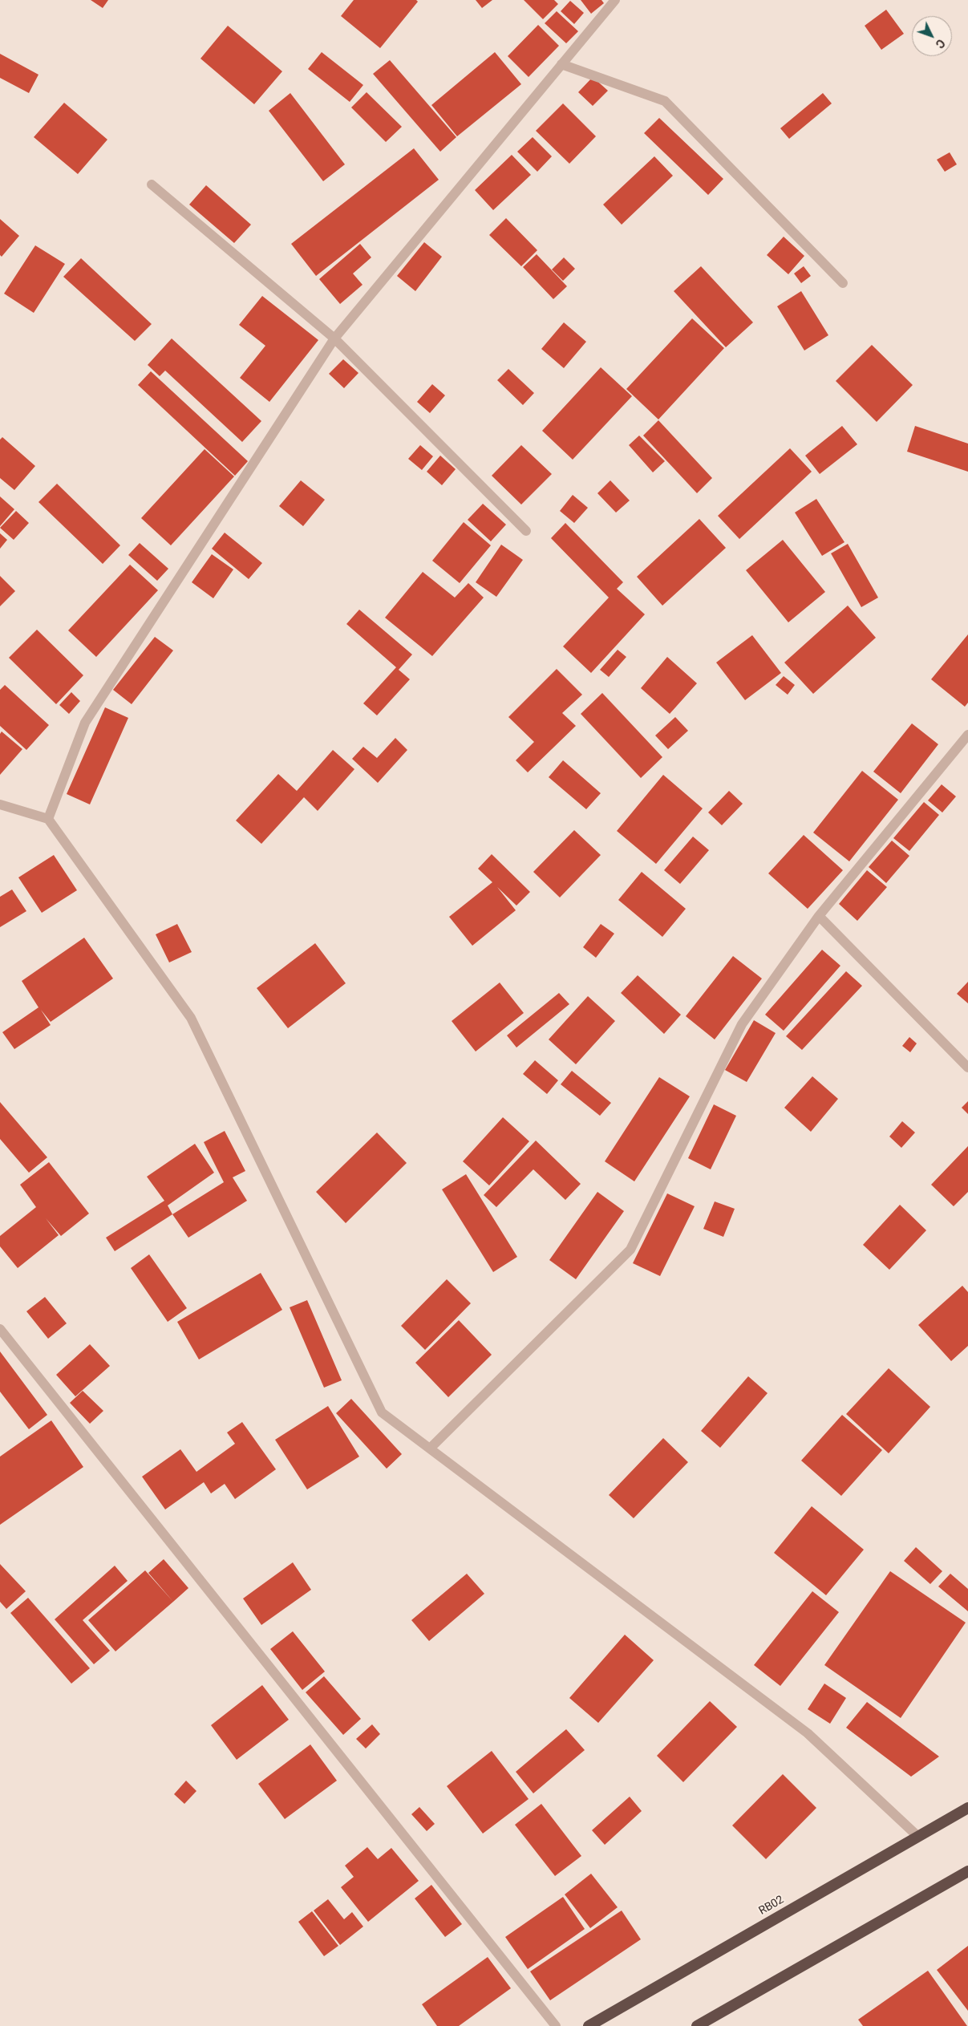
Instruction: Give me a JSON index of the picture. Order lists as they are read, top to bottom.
{
  "streets": {
    "highway": ["RB02"]
  },
  "north": "bottom right"
}
